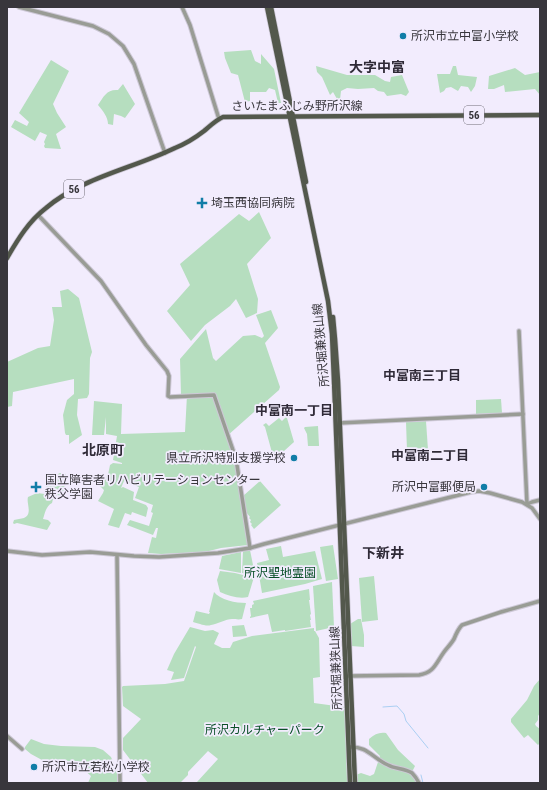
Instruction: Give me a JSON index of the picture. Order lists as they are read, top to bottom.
{
  "streets": {
    "main road": ["さいたまふじみ野所沢線", "56", "所沢堀兼狭山線"]
  },
  "crossings": [
    ["さいたまふじみ野所沢線", "所沢堀兼狭山線"]
  ],
  "districts": [
    "大字中富",
    "中富南三丁目",
    "中富南一丁目",
    "北原町",
    "中富南二丁目",
    "下新井"
  ],
  "parks": ["所沢聖地霊園", "所沢カルチャーパーク"],
  "places": {
    "other": [
      "所沢市立中富小学校",
      "県立所沢特別支援学校",
      "所沢中富郵便局",
      "所沢市立若松小学校"
    ],
    "health": ["埼玉西協同病院", "国立障害者リハビリテーションセンター 秩父学園"]
  }
}
